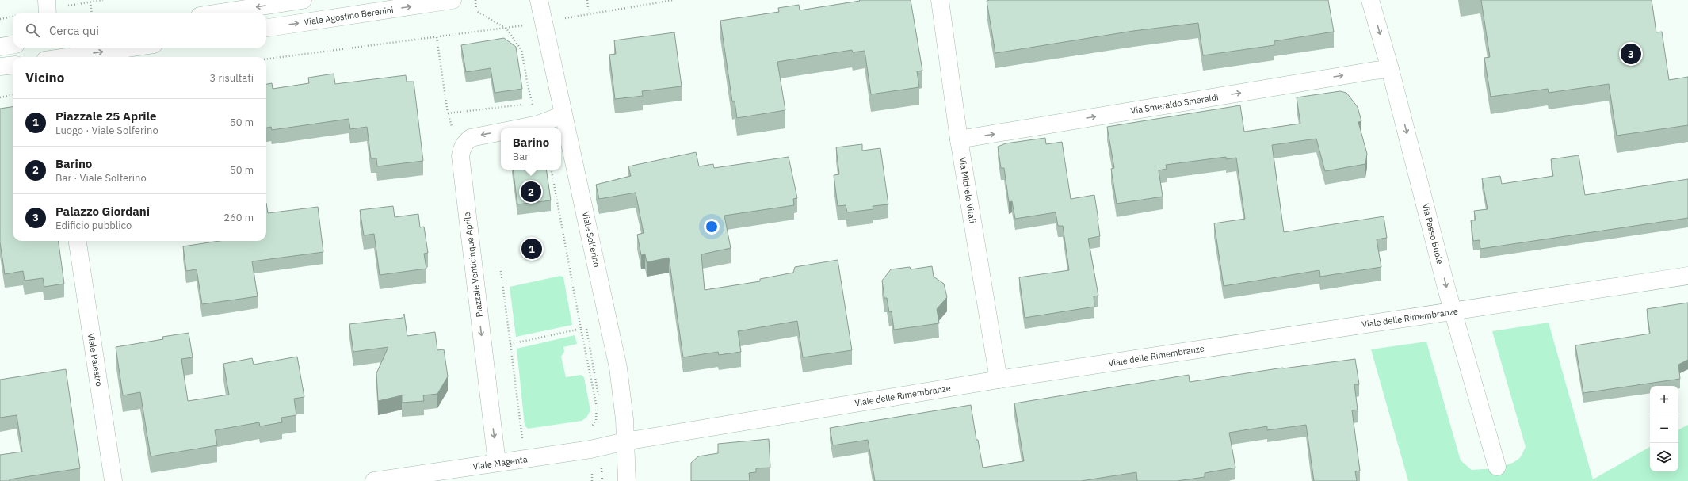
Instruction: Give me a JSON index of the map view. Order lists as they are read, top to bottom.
{
  "streets": {
    "street": [
      "Viale Agostino Berenini",
      "Via Smeraldo Smeraldi",
      "Via Michele Vitali",
      "Via Passo Buole",
      "Viale Solferino",
      "Piazzale Venticinque Aprile",
      "Viale delle Rimembranze",
      "Viale Palestro",
      "Viale Magenta"
    ]
  },
  "crossings": [
    ["Via Smeraldo Smeraldi", "Via Michele Vitali"],
    ["Via Smeraldo Smeraldi", "Via Passo Buole"],
    ["Via Michele Vitali", "Viale delle Rimembranze"],
    ["Via Passo Buole", "Viale delle Rimembranze"],
    ["Viale Solferino", "Viale delle Rimembranze"],
    ["Viale Solferino", "Viale Magenta"],
    ["Piazzale Venticinque Aprile", "Viale Magenta"],
    ["Viale delle Rimembranze", "Viale Magenta"]
  ],
  "one_way": [
    "Viale Agostino Berenini",
    "Via Smeraldo Smeraldi",
    "Via Passo Buole",
    "Piazzale Venticinque Aprile"
  ],
  "page": {
    "search": "Cerca qui",
    "pins": ["3", "2", "1"],
    "heading": ["Vicino", "3 risultati"],
    "list": [
      {
        "mark": "1",
        "name": "Piazzale 25 Aprile",
        "note": "Luogo · Viale Solferino",
        "value": "50 m"
      },
      {
        "mark": "2",
        "name": "Barino",
        "note": "Bar · Viale Solferino",
        "value": "50 m"
      },
      {
        "mark": "3",
        "name": "Palazzo Giordani",
        "note": "Edificio pubblico",
        "value": "260 m"
      }
    ],
    "popup": ["Barino", "Bar"],
    "map_buttons": ["+", "−"]
  }
}
